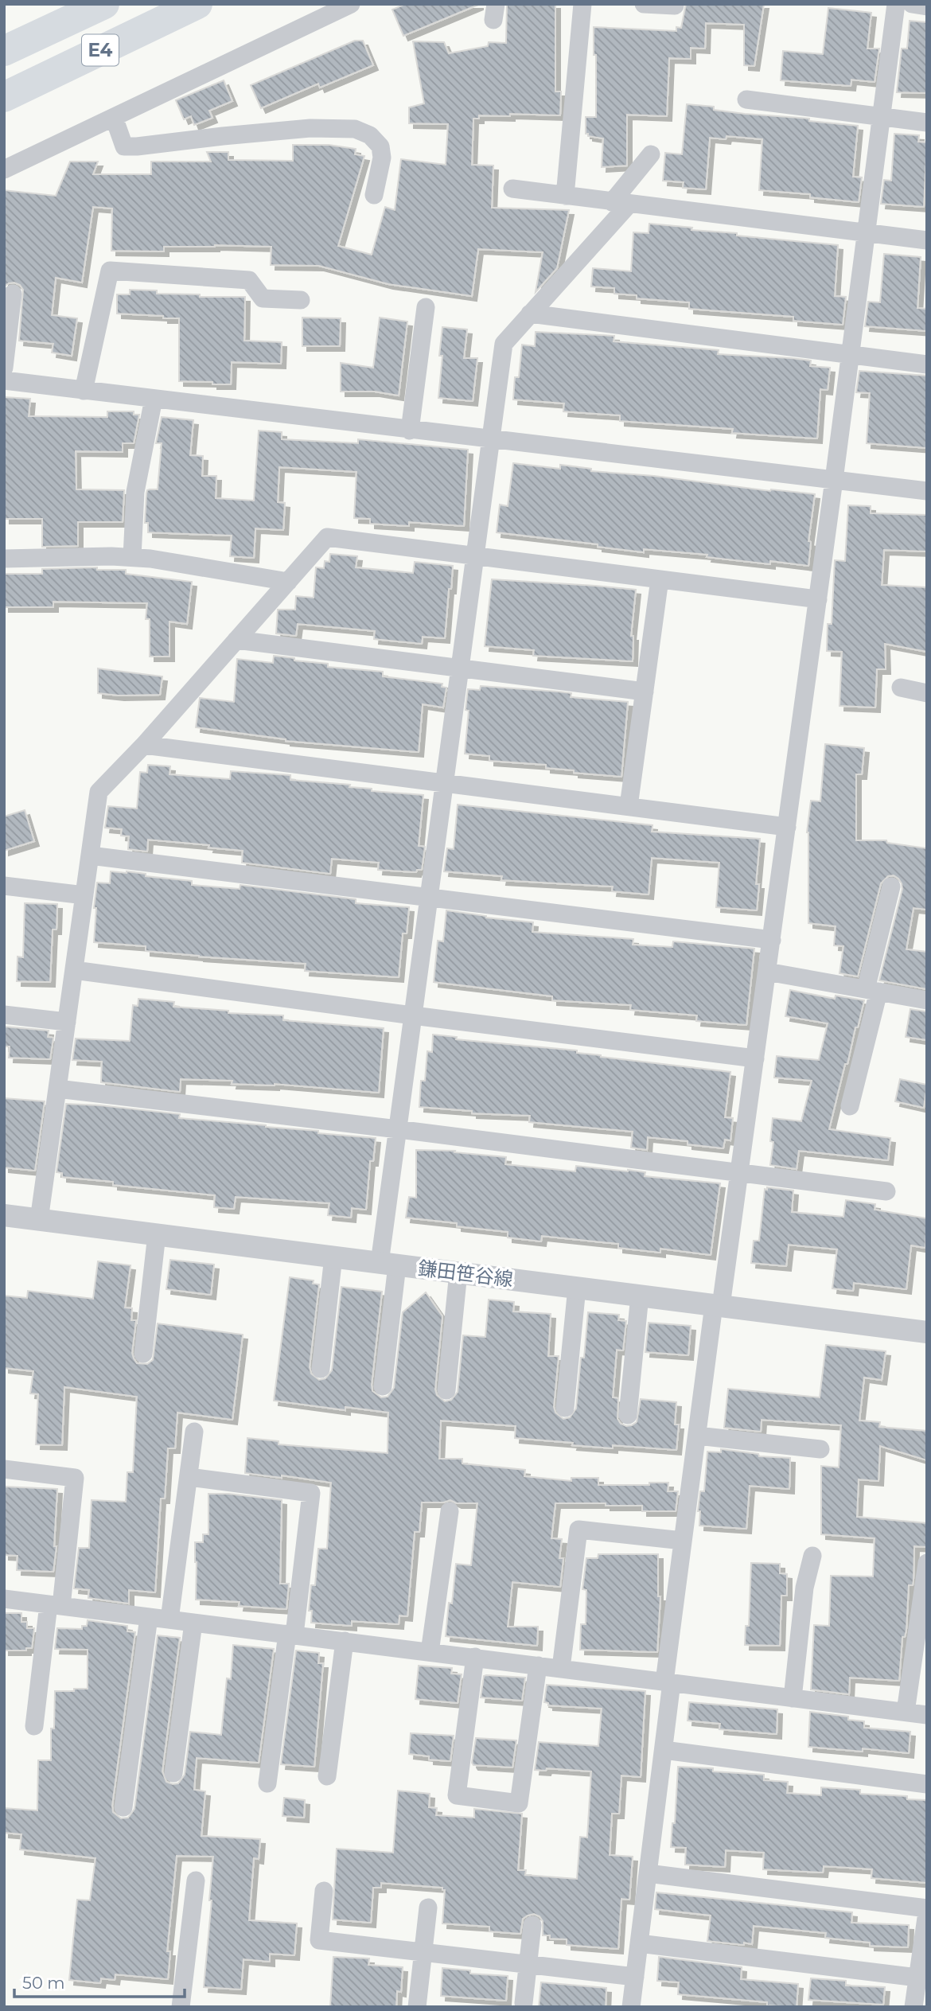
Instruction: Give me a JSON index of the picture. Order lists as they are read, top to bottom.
{
  "streets": {
    "highway": ["E4"],
    "street": ["鎌田笹谷線"]
  },
  "scale_bar": "50 m"
}
